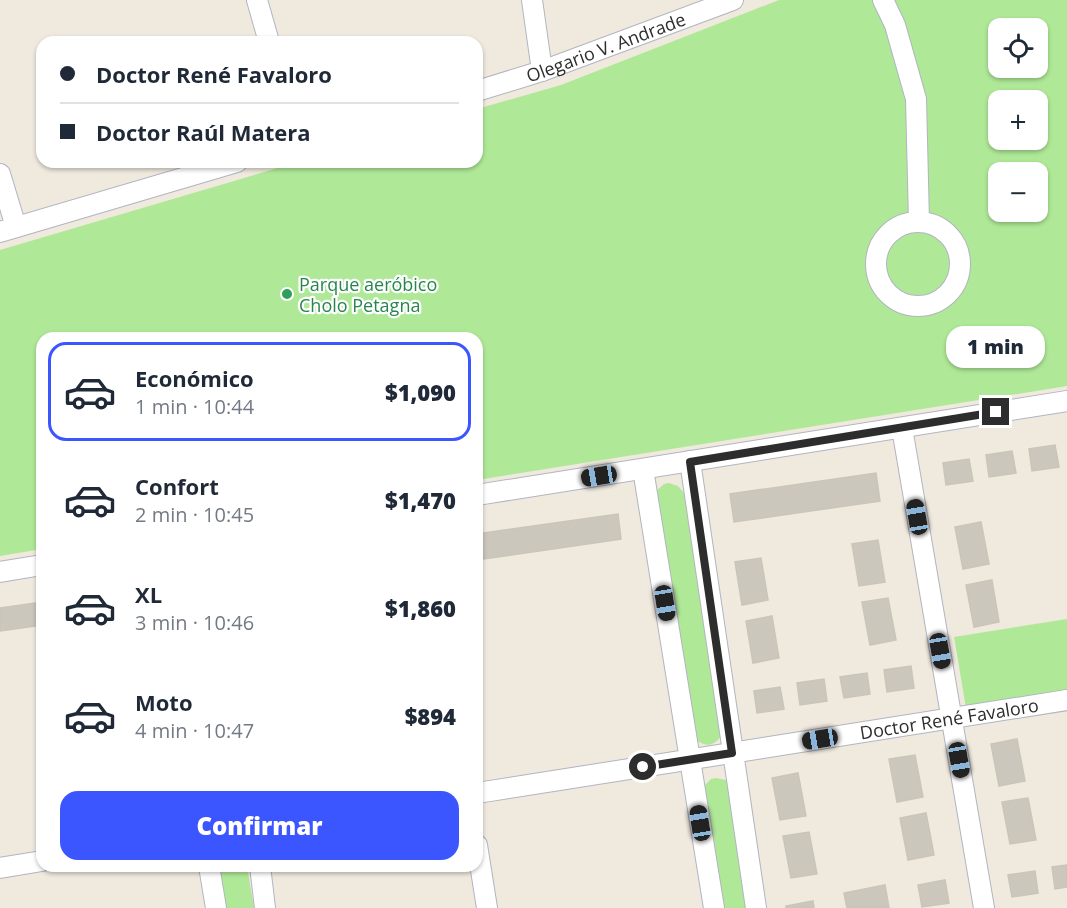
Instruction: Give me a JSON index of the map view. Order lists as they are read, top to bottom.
{
  "streets": {
    "street": ["Olegario V. Andrade", "Doctor René Favaloro"]
  },
  "places": ["Parque aeróbico Cholo Petagna"],
  "page": {
    "map_buttons": ["+", "−"],
    "banner": ["Doctor René Favaloro", "Doctor Raúl Matera"],
    "bubble": "1 min",
    "list": [
      {
        "name": "Económico",
        "note": "1 min · 10:44",
        "value": "$1,090"
      },
      {
        "name": "Confort",
        "note": "2 min · 10:45",
        "value": "$1,470"
      },
      {
        "name": "XL",
        "note": "3 min · 10:46",
        "value": "$1,860"
      },
      {
        "name": "Moto",
        "note": "4 min · 10:47",
        "value": "$894"
      }
    ],
    "buttons": "Confirmar"
  }
}
